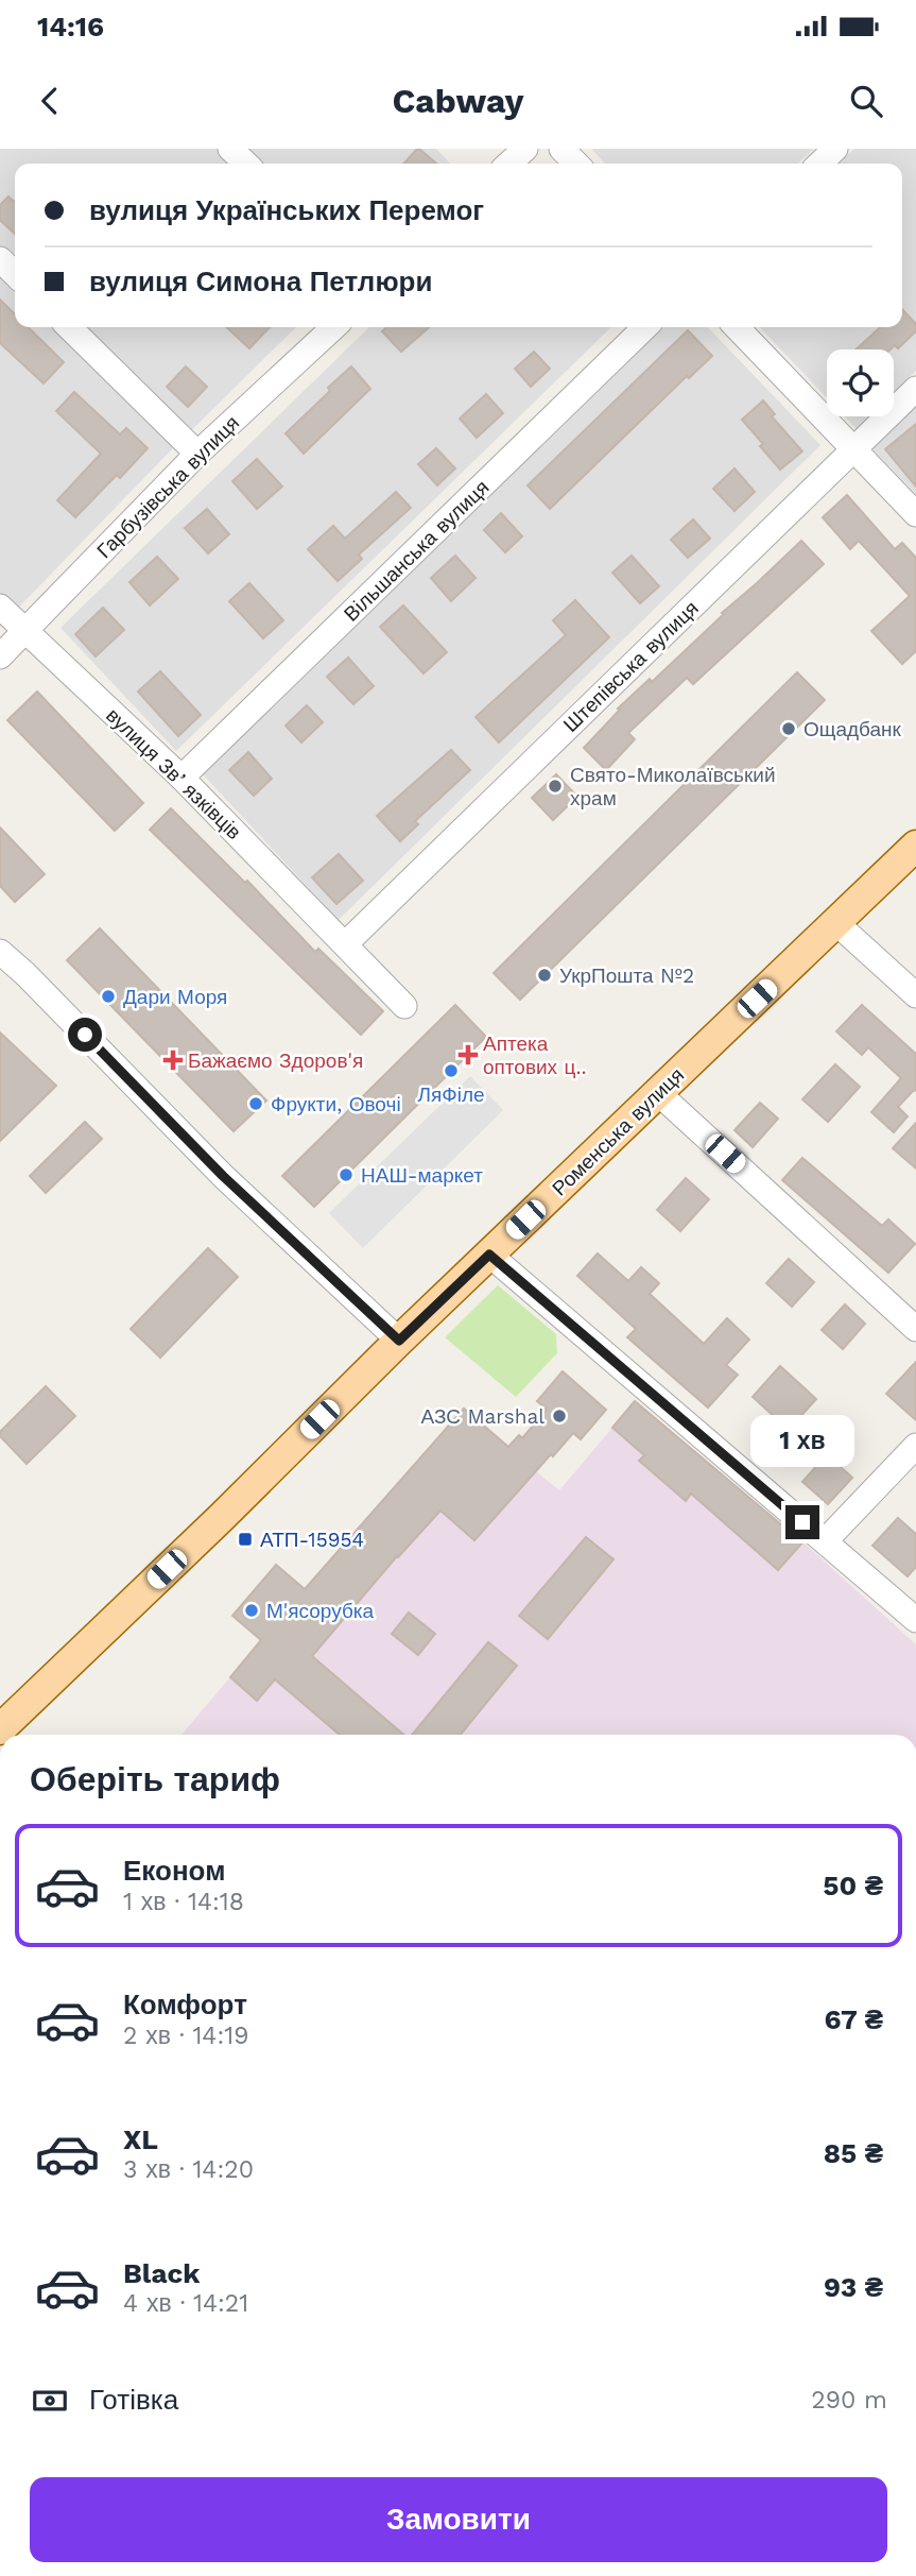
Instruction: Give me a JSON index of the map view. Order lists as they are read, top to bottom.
{
  "streets": {
    "main road": ["Роменська вулиця"],
    "street": [
      "Гарбузівська вулиця",
      "Вільшанська вулиця",
      "Штепівська вулиця",
      "вулиця Звʼязківців"
    ]
  },
  "crossings": [
    ["Гарбузівська вулиця", "вулиця Звʼязківців"],
    ["Вільшанська вулиця", "вулиця Звʼязківців"],
    ["Штепівська вулиця", "вулиця Звʼязківців"]
  ],
  "places": {
    "other": [
      "Ощадбанк",
      "Свято-Миколаївський храм",
      "УкрПошта №2",
      "Дари Моря",
      "ЛяФіле",
      "Фрукти, Овочі",
      "НАШ-маркет",
      "АЗС Marshal",
      "М'ясорубка"
    ],
    "health": ["Аптека оптових ц..", "Бажаємо Здоров'я"],
    "transit": ["АТП-15954"]
  },
  "page": {
    "status": "14:16",
    "header": "Cabway",
    "banner": ["вулиця Українських Перемог", "вулиця Симона Петлюри"],
    "bubble": "1 хв",
    "heading": "Оберіть тариф",
    "list": [
      {
        "name": "Економ",
        "note": "1 хв · 14:18",
        "value": "50 ₴"
      },
      {
        "name": "Комфорт",
        "note": "2 хв · 14:19",
        "value": "67 ₴"
      },
      {
        "name": "XL",
        "note": "3 хв · 14:20",
        "value": "85 ₴"
      },
      {
        "name": "Black",
        "note": "4 хв · 14:21",
        "value": "93 ₴"
      }
    ],
    "pay": ["Готівка", "290 m"],
    "buttons": "Замовити"
  }
}
